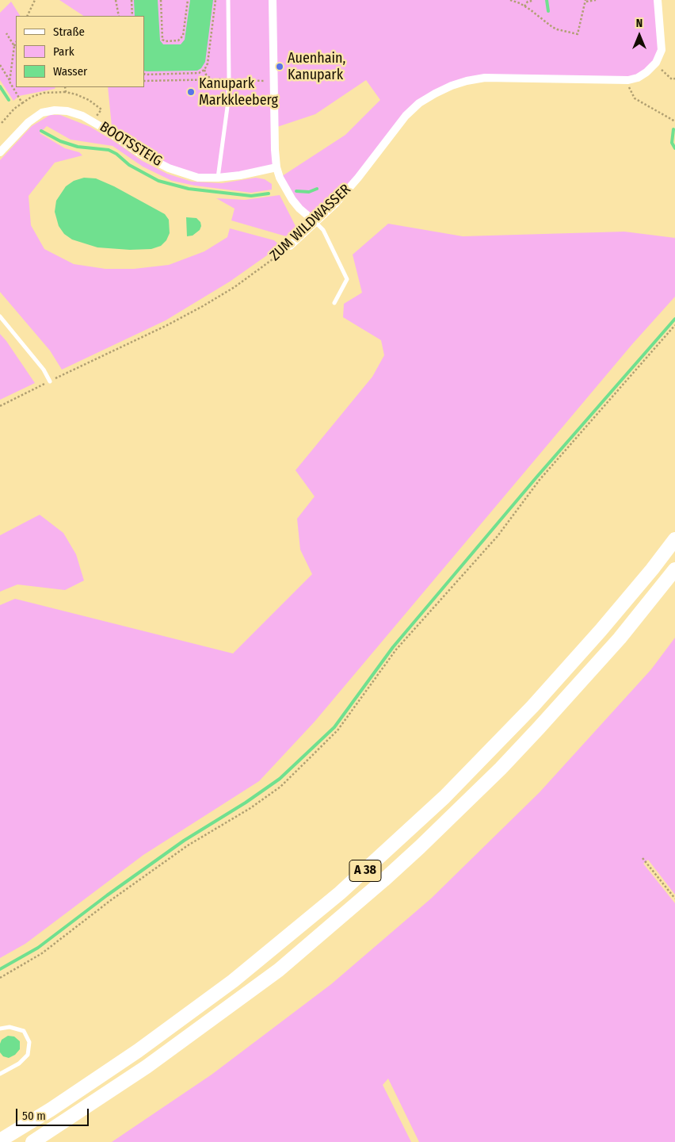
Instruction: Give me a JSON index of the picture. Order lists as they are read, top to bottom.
{
  "streets": {
    "highway": ["A 38"],
    "street": ["BOOTSSTEIG", "ZUM WILDWASSER"]
  },
  "places": ["Auenhain, Kanupark", "Kanupark Markkleeberg"],
  "legend": ["Straße", "Park", "Wasser"],
  "scale_bar": "50 m",
  "north": "top"
}
